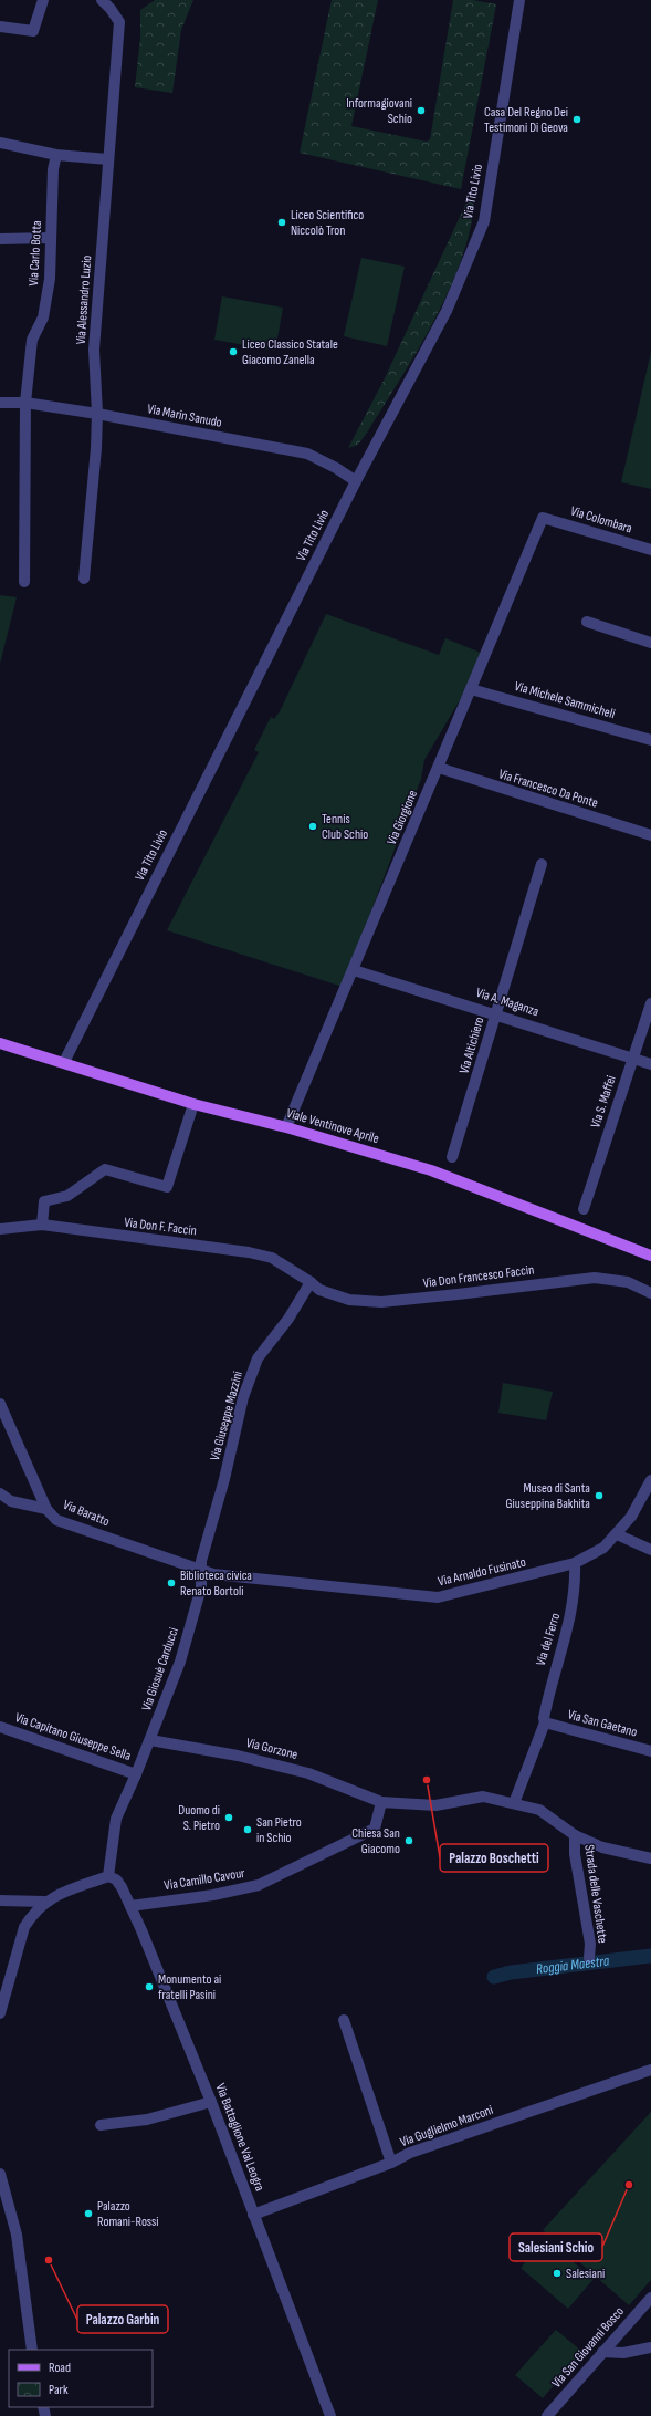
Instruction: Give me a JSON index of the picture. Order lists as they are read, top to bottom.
{
  "streets": {
    "main road": ["Viale Ventinove Aprile"],
    "street": [
      "Via Tito Livio",
      "Via Carlo Botta",
      "Via Alessandro Luzio",
      "Via Marin Sanudo",
      "Via Colombara",
      "Via Michele Sammicheli",
      "Via Francesco Da Ponte",
      "Via Giorgione",
      "Via A. Maganza",
      "Via Altichiero",
      "Via S. Maffei",
      "Via Don F. Faccin",
      "Via Don Francesco Faccin",
      "Via Giuseppe Mazzini",
      "Via Baratto",
      "Via Arnaldo Fusinato",
      "Via del Ferro",
      "Via Giosuè Carducci",
      "Via San Gaetano",
      "Via Capitano Giuseppe Sella",
      "Via Gorzone",
      "Via Camillo Cavour",
      "Strada delle Vaschette",
      "Via Guglielmo Marconi",
      "Via Battaglione Val Leogra",
      "Via San Giovanni Bosco"
    ]
  },
  "crossings": [
    ["Via Tito Livio", "Via Marin Sanudo"],
    ["Via Tito Livio", "Viale Ventinove Aprile"],
    ["Via Carlo Botta", "Via Marin Sanudo"],
    ["Via Alessandro Luzio", "Via Marin Sanudo"],
    ["Via Colombara", "Via Giorgione"],
    ["Via Michele Sammicheli", "Via Giorgione"],
    ["Via Francesco Da Ponte", "Via Giorgione"],
    ["Via Giorgione", "Via A. Maganza"],
    ["Via Giorgione", "Viale Ventinove Aprile"],
    ["Via A. Maganza", "Via Altichiero"],
    ["Via A. Maganza", "Via S. Maffei"],
    ["Via Don F. Faccin", "Via Don Francesco Faccin"],
    ["Via Don F. Faccin", "Via Giuseppe Mazzini"],
    ["Via Don Francesco Faccin", "Via Giuseppe Mazzini"],
    ["Via Giuseppe Mazzini", "Via Baratto"],
    ["Via Giuseppe Mazzini", "Via Arnaldo Fusinato"],
    ["Via Giuseppe Mazzini", "Via Giosuè Carducci"],
    ["Via Baratto", "Via Arnaldo Fusinato"],
    ["Via Baratto", "Via Giosuè Carducci"],
    ["Via Arnaldo Fusinato", "Via del Ferro"],
    ["Via Arnaldo Fusinato", "Via Giosuè Carducci"],
    ["Via del Ferro", "Via San Gaetano"],
    ["Via Giosuè Carducci", "Via Capitano Giuseppe Sella"],
    ["Via Giosuè Carducci", "Via Gorzone"],
    ["Via Giosuè Carducci", "Via Battaglione Val Leogra"],
    ["Via Gorzone", "Via Camillo Cavour"],
    ["Via Camillo Cavour", "Via Battaglione Val Leogra"],
    ["Via Guglielmo Marconi", "Via Battaglione Val Leogra"]
  ],
  "water": ["Roggia Maestra"],
  "places": [
    "Informagiovani Schio",
    "Casa Del Regno Dei Testimoni Di Geova",
    "Liceo Scientifico Niccolò Tron",
    "Liceo Classico Statale Giacomo Zanella",
    "Tennis Club Schio",
    "Museo di Santa Giuseppina Bakhita",
    "Biblioteca civica Renato Bortoli",
    "Palazzo Boschetti",
    "Duomo di S. Pietro",
    "San Pietro in Schio",
    "Chiesa San Giacomo",
    "Monumento ai fratelli Pasini",
    "Salesiani Schio",
    "Palazzo Romani-Rossi",
    "Palazzo Garbin",
    "Salesiani"
  ],
  "legend": ["Road", "Park"]
}
